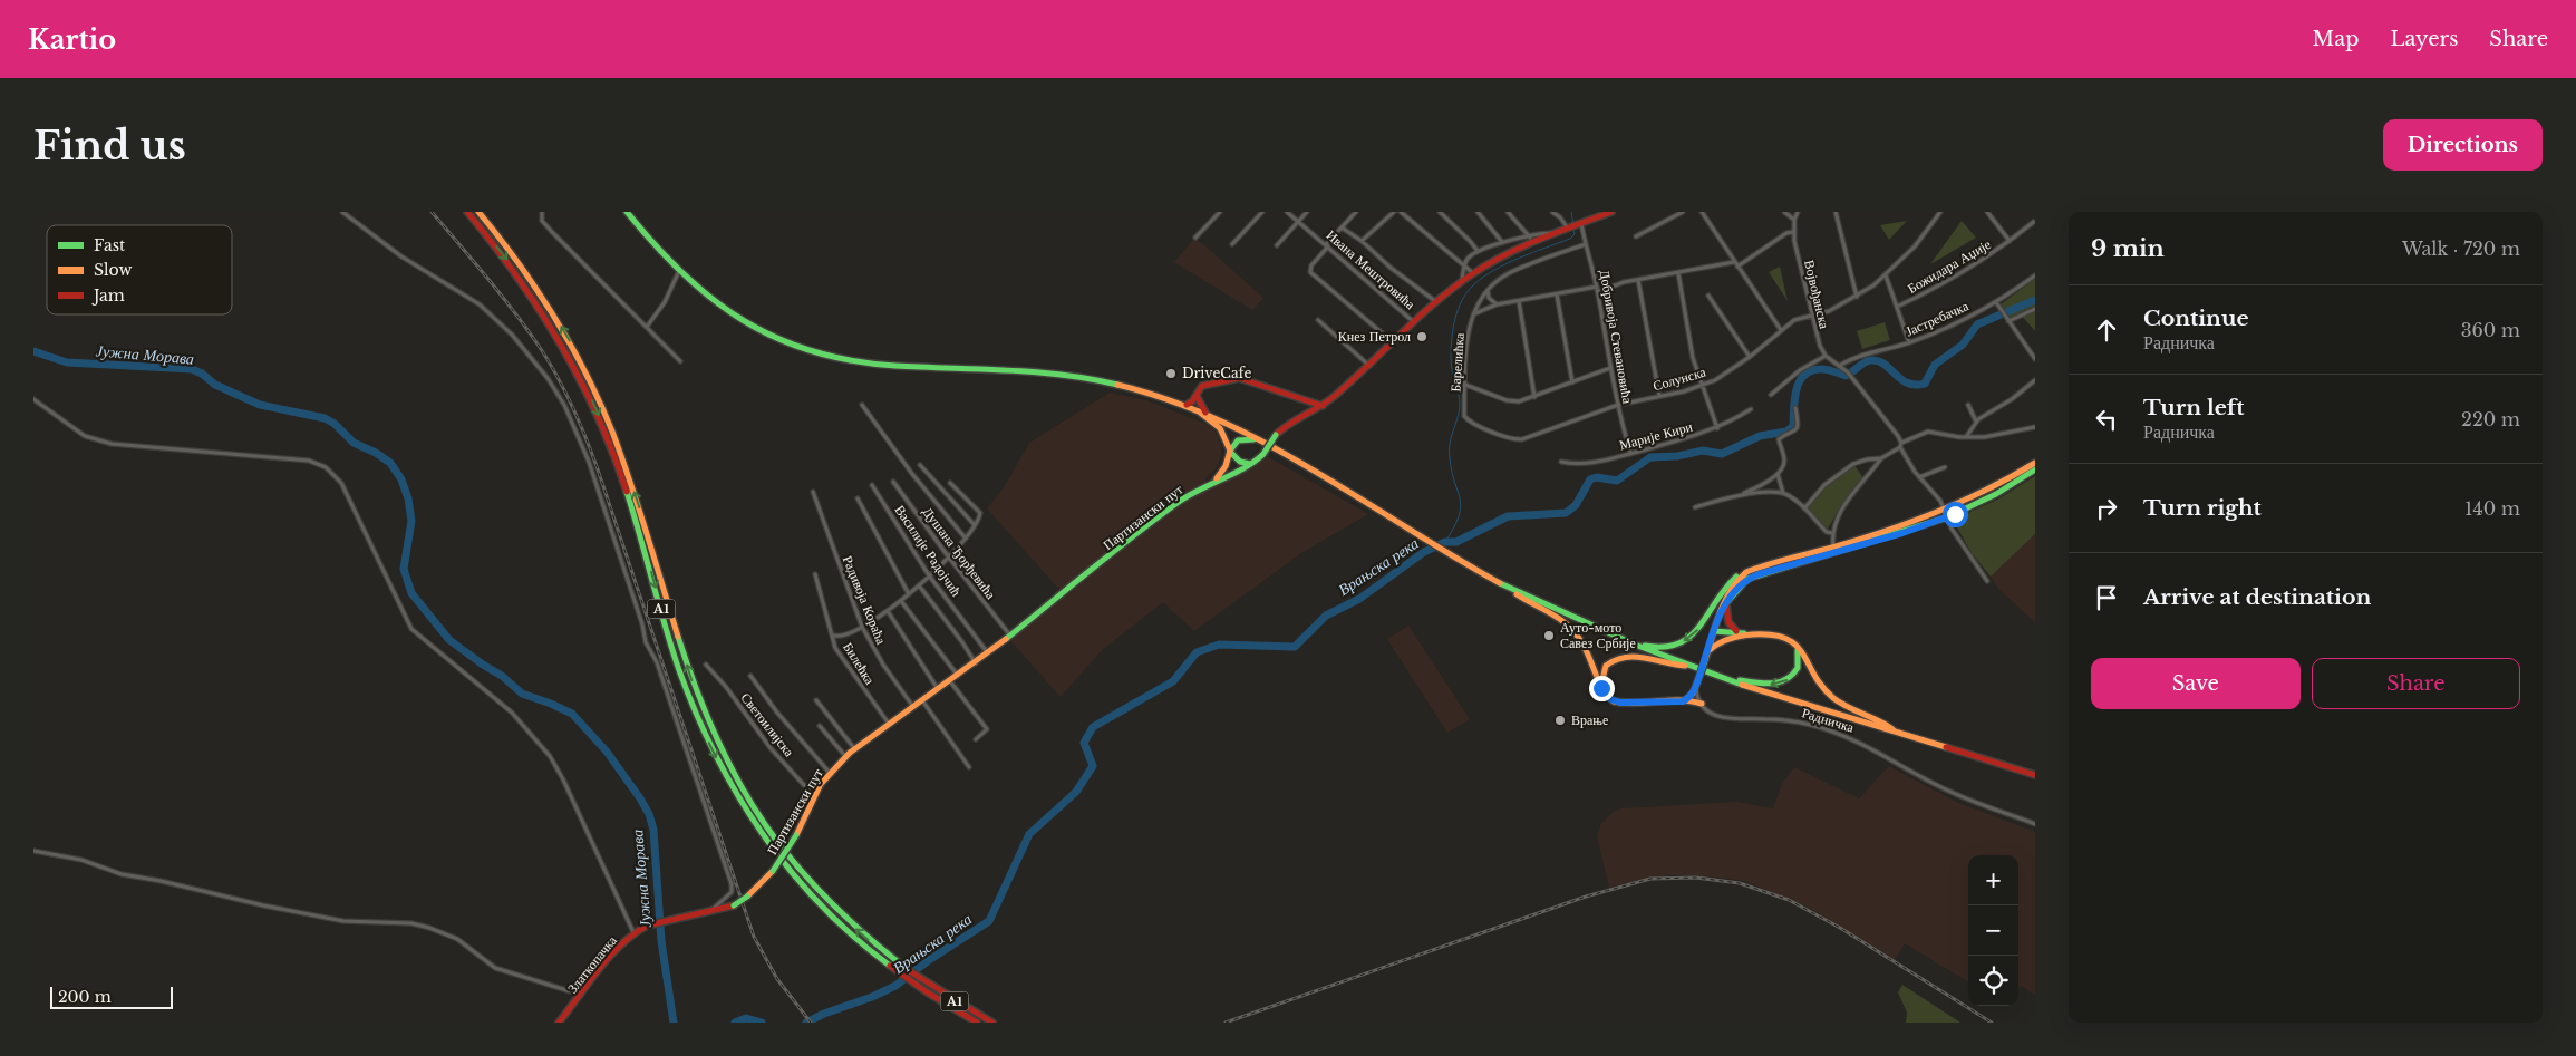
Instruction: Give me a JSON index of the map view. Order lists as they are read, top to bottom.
{
  "streets": {
    "main road": ["Партизански пут", "A1", "Златкопачка"],
    "street": [
      "Божидара Аџије",
      "Ивана Мештровића",
      "Војвођанска",
      "Јастребачка",
      "Добривоја Стевановића",
      "Барелићка",
      "Солунска",
      "Марије Кири",
      "Василије Радојчић",
      "Душана Ђорђевића",
      "Радивоја Кораћа",
      "Билећка",
      "Радничка",
      "Светоилијска"
    ]
  },
  "crossings": [
    ["Ивана Мештровића", "Партизански пут"],
    ["Војвођанска", "Солунска"],
    ["Добривоја Стевановића", "Барелићка"],
    ["Добривоја Стевановића", "Солунска"],
    ["Добривоја Стевановића", "Марије Кири"],
    ["Добривоја Стевановића", "Партизански пут"],
    ["Барелићка", "Солунска"],
    ["Партизански пут", "Василије Радојчић"],
    ["Партизански пут", "Душана Ђорђевића"],
    ["Партизански пут", "Радивоја Кораћа"],
    ["Партизански пут", "Билећка"],
    ["Партизански пут", "Светоилијска"],
    ["Партизански пут", "Златкопачка"]
  ],
  "water": ["Јужна Морава", "Врањска река"],
  "places": [
    "Кнез Петрол",
    "DriveCafe",
    "Ауто-мото Савез Србије",
    "Врање"
  ],
  "legend": ["Fast", "Slow", "Jam"],
  "scale_bar": "200 m",
  "page": {
    "header": "Kartio",
    "nav": ["Map", "Layers", "Share"],
    "buttons": [
      "Directions",
      ["Save", "Share"]
    ],
    "title": "Find us",
    "heading": ["9 min", "Walk · 720 m"],
    "list": [
      ["Continue", "Радничка", "360 m"],
      ["Turn left", "Радничка", "220 m"],
      ["Turn right", "140 m"],
      "Arrive at destination"
    ],
    "map_buttons": ["+", "−"],
    "scale": "200 m"
  }
}
